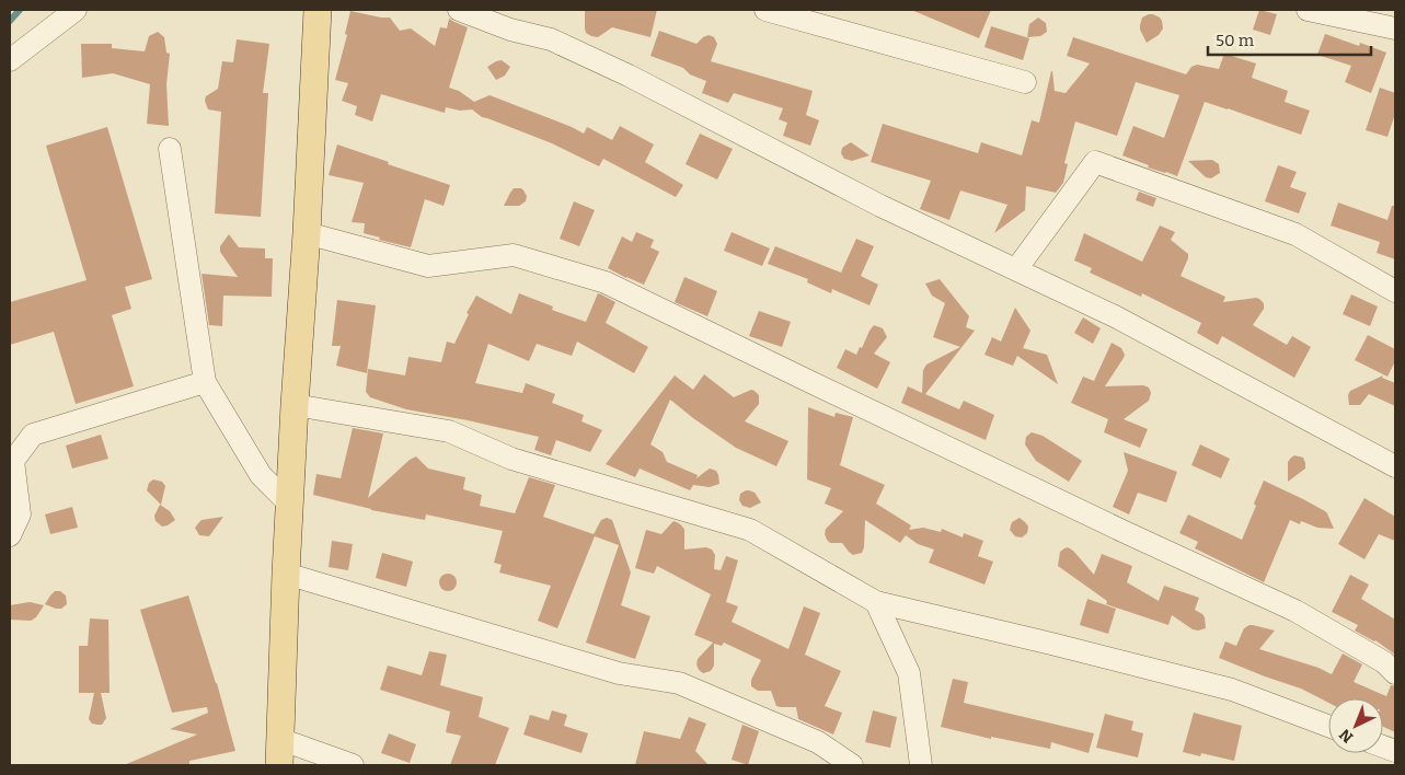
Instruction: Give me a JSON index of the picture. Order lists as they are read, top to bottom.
{
  "scale_bar": "50 m",
  "north": "bottom left"
}
